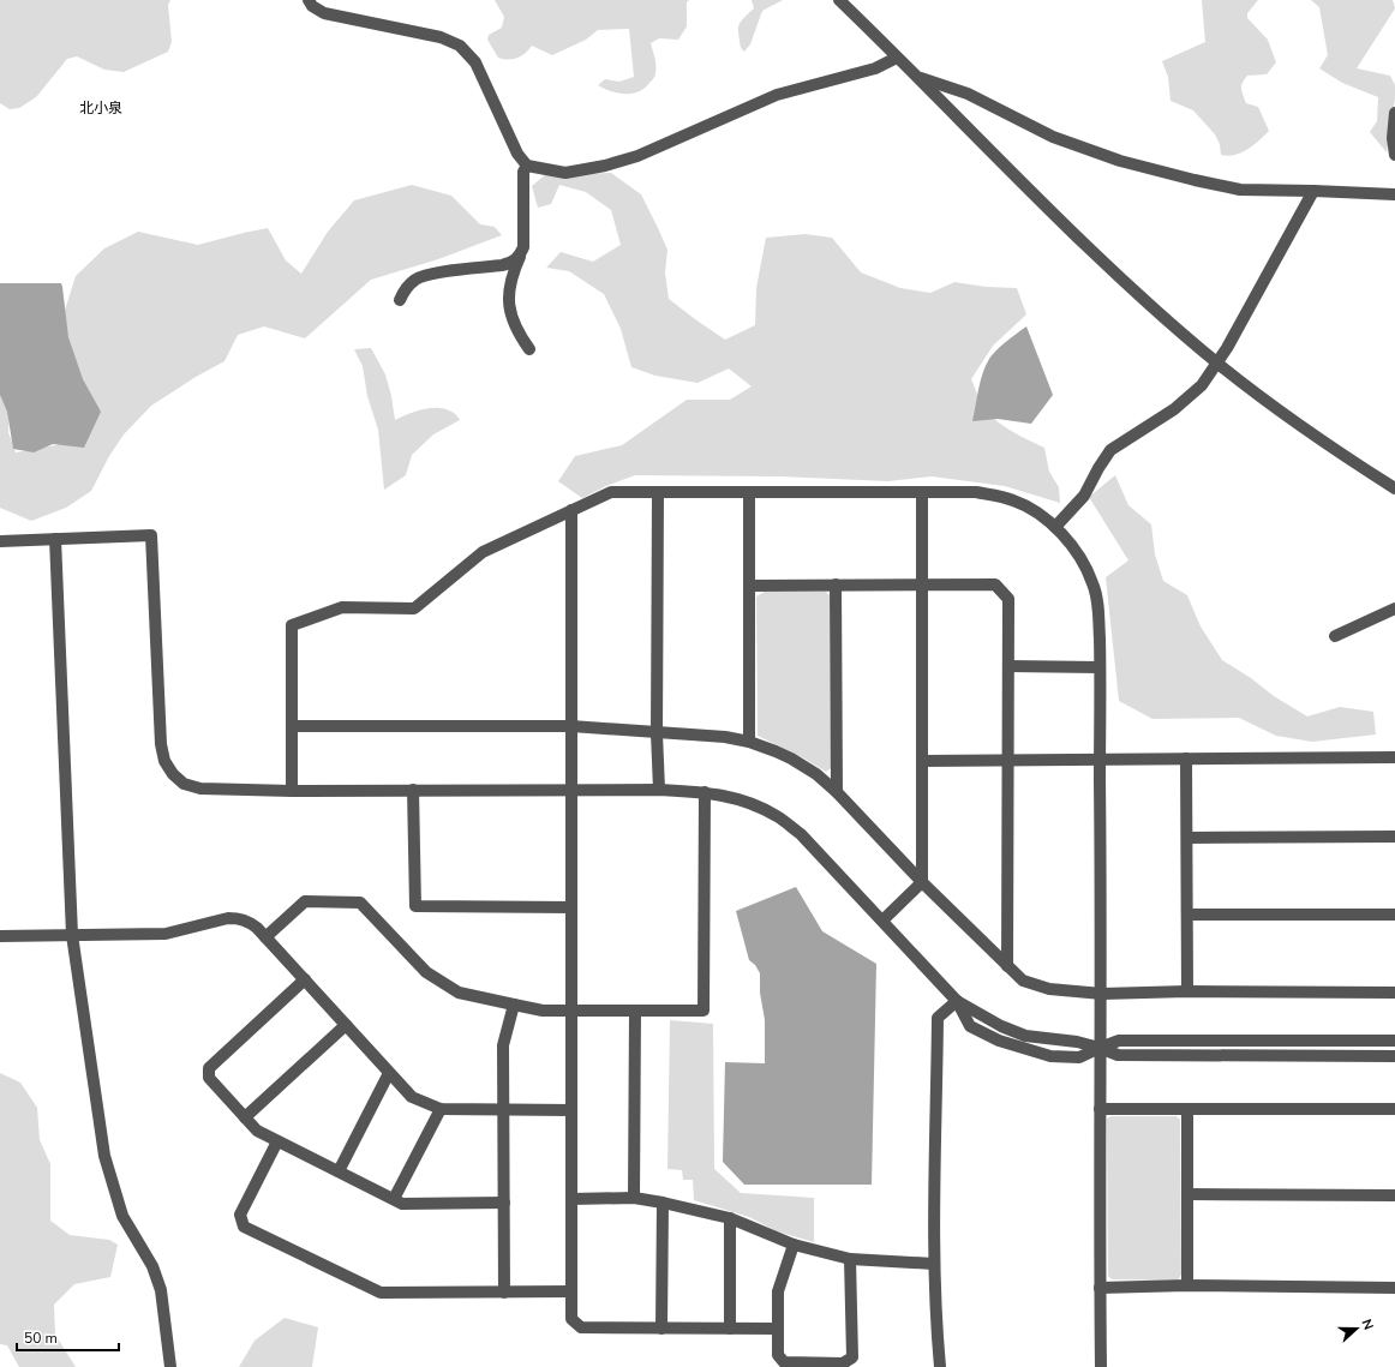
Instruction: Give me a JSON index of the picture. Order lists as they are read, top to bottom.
{
  "districts": ["北小泉"],
  "scale_bar": "50 m",
  "north": "right"
}
